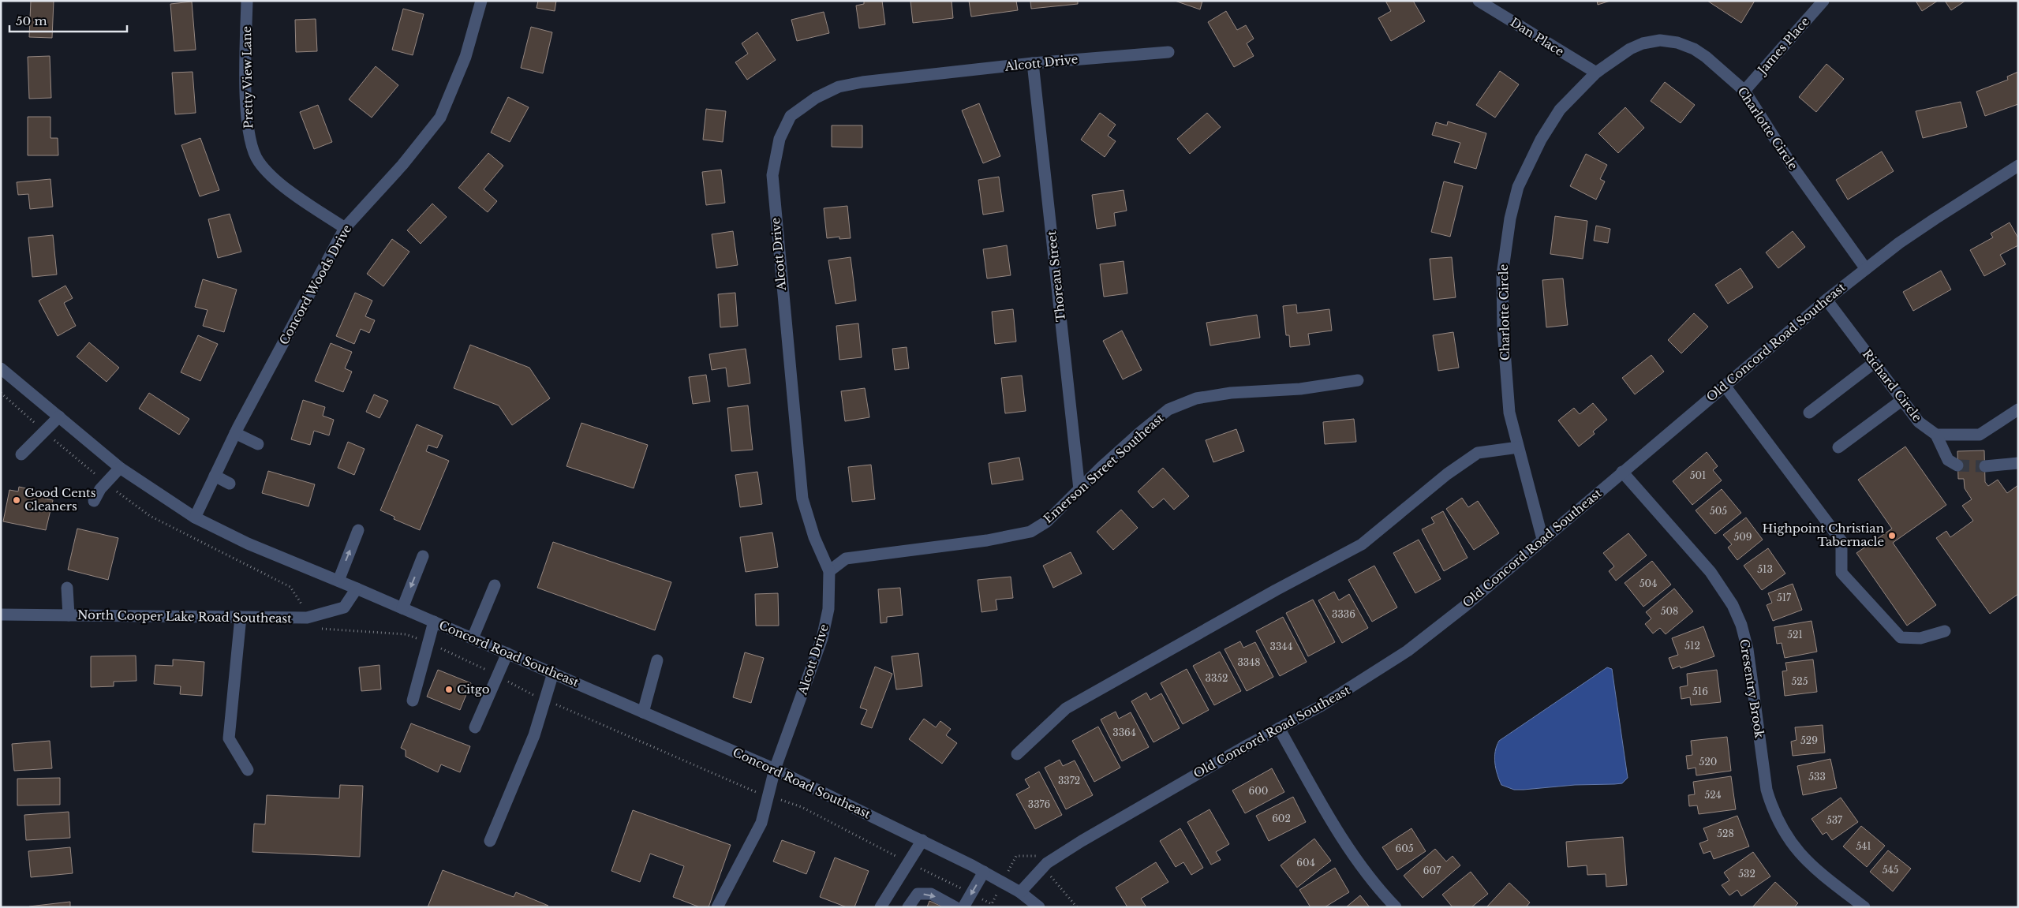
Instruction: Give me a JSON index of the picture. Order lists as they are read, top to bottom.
{
  "streets": {
    "street": [
      "Dan Place",
      "James Place",
      "Alcott Drive",
      "Pretty View Lane",
      "Charlotte Circle",
      "Thoreau Street",
      "Concord Woods Drive",
      "Old Concord Road Southeast",
      "Richard Circle",
      "Emerson Street Southeast",
      "North Cooper Lake Road Southeast",
      "Concord Road Southeast",
      "Cresentry Brook"
    ]
  },
  "crossings": [
    ["Dan Place", "Charlotte Circle"],
    ["James Place", "Charlotte Circle"],
    ["Alcott Drive", "Thoreau Street"],
    ["Alcott Drive", "Emerson Street Southeast"],
    ["Alcott Drive", "Concord Road Southeast"],
    ["Pretty View Lane", "Concord Woods Drive"],
    ["Charlotte Circle", "Old Concord Road Southeast"],
    ["Thoreau Street", "Emerson Street Southeast"],
    ["Concord Woods Drive", "Concord Road Southeast"],
    ["Old Concord Road Southeast", "Richard Circle"],
    ["Old Concord Road Southeast", "Concord Road Southeast"],
    ["Old Concord Road Southeast", "Cresentry Brook"],
    ["North Cooper Lake Road Southeast", "Concord Road Southeast"]
  ],
  "places": ["Good Cents Cleaners", "Highpoint Christian Tabernacle", "Citgo"],
  "house_numbers": [
    "501",
    "505",
    "509",
    "513",
    "504",
    "517",
    "508",
    "3336",
    "521",
    "512",
    "3344",
    "3348",
    "3352",
    "525",
    "516",
    "3364",
    "529",
    "520",
    "533",
    "3372",
    "600",
    "524",
    "3376",
    "602",
    "537",
    "528",
    "541",
    "605",
    "604",
    "545",
    "607",
    "532"
  ],
  "scale_bar": "50 m"
}
